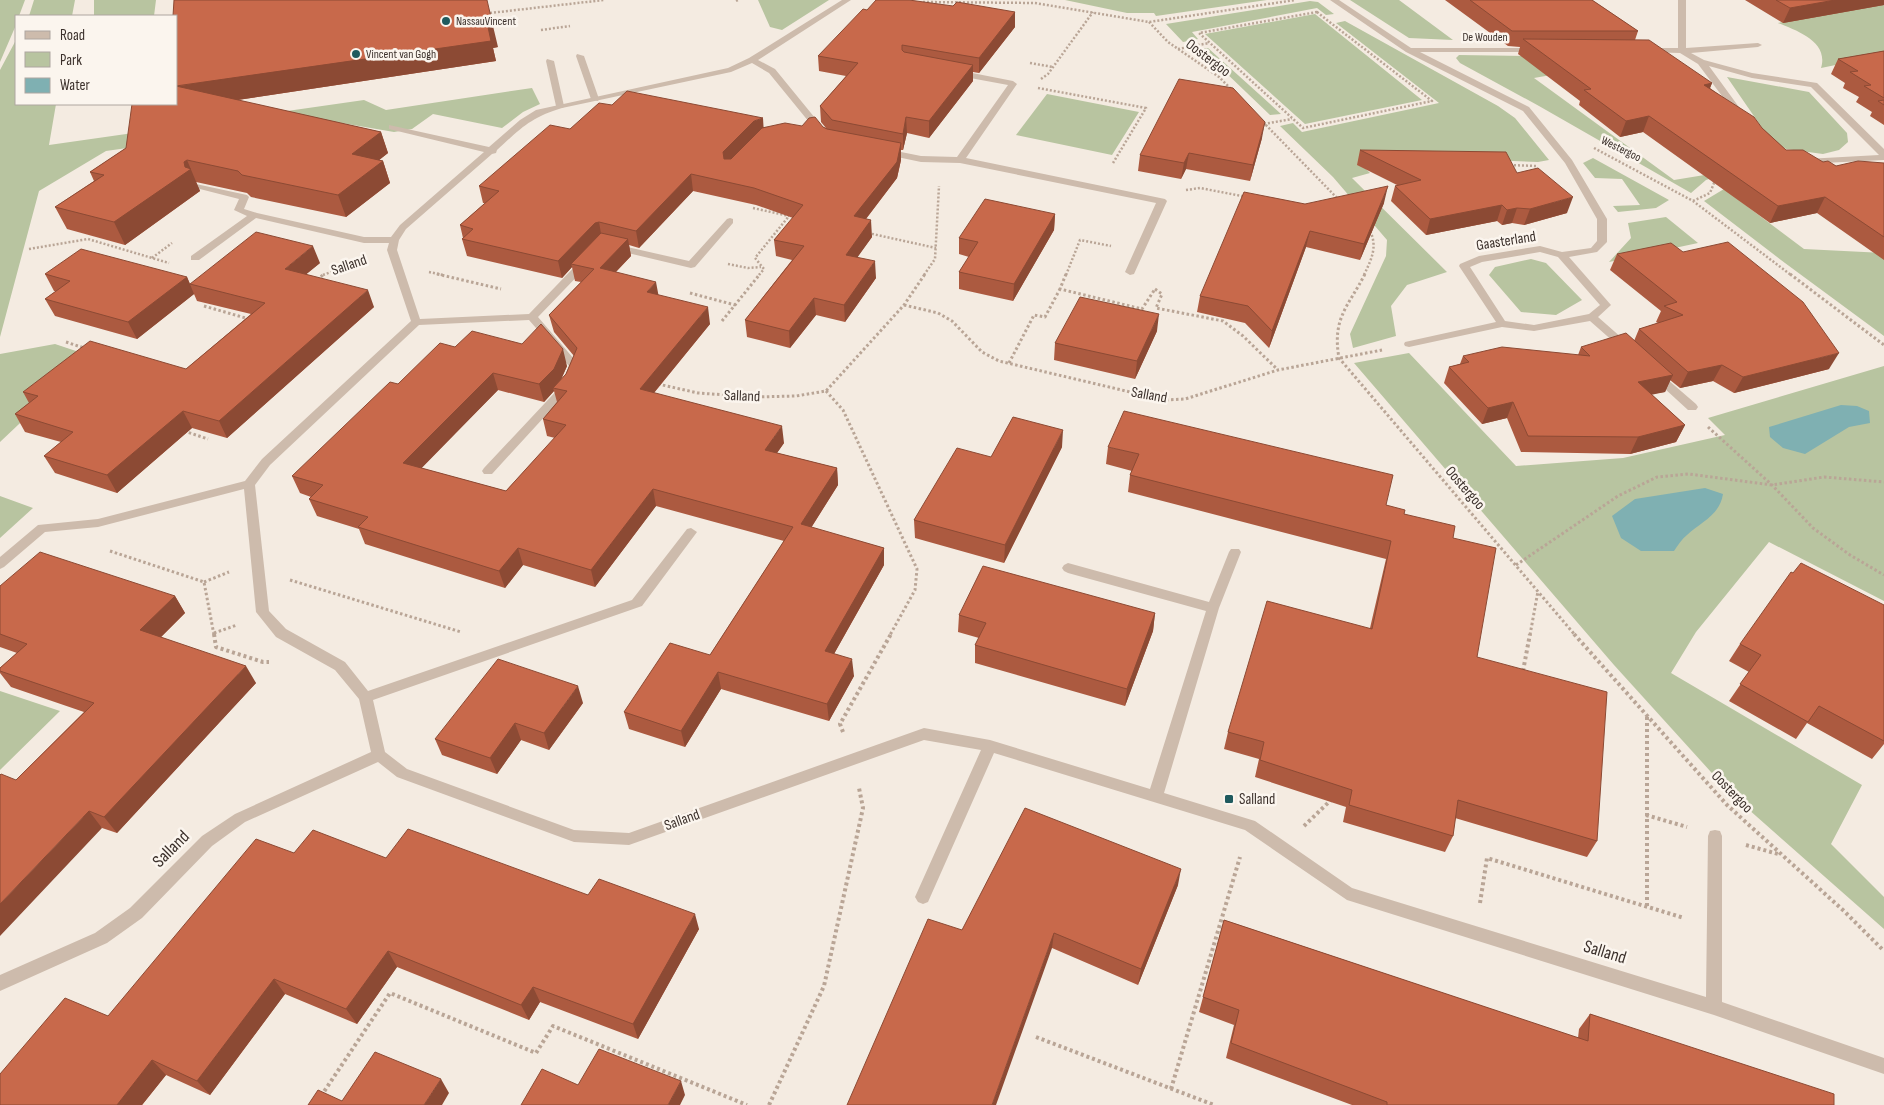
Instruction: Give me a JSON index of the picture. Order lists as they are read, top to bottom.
{
  "streets": {
    "street": ["De Wouden", "Gaasterland", "Salland"],
    "path": ["Oostergoo", "Westergoo"]
  },
  "crossings": [
    ["Oostergoo", "Salland"],
    ["Westergoo", "Gaasterland"]
  ],
  "places": {
    "other": ["NassauVincent", "Vincent van Gogh"],
    "transit": ["Salland"]
  },
  "legend": ["Road", "Park", "Water"]
}
